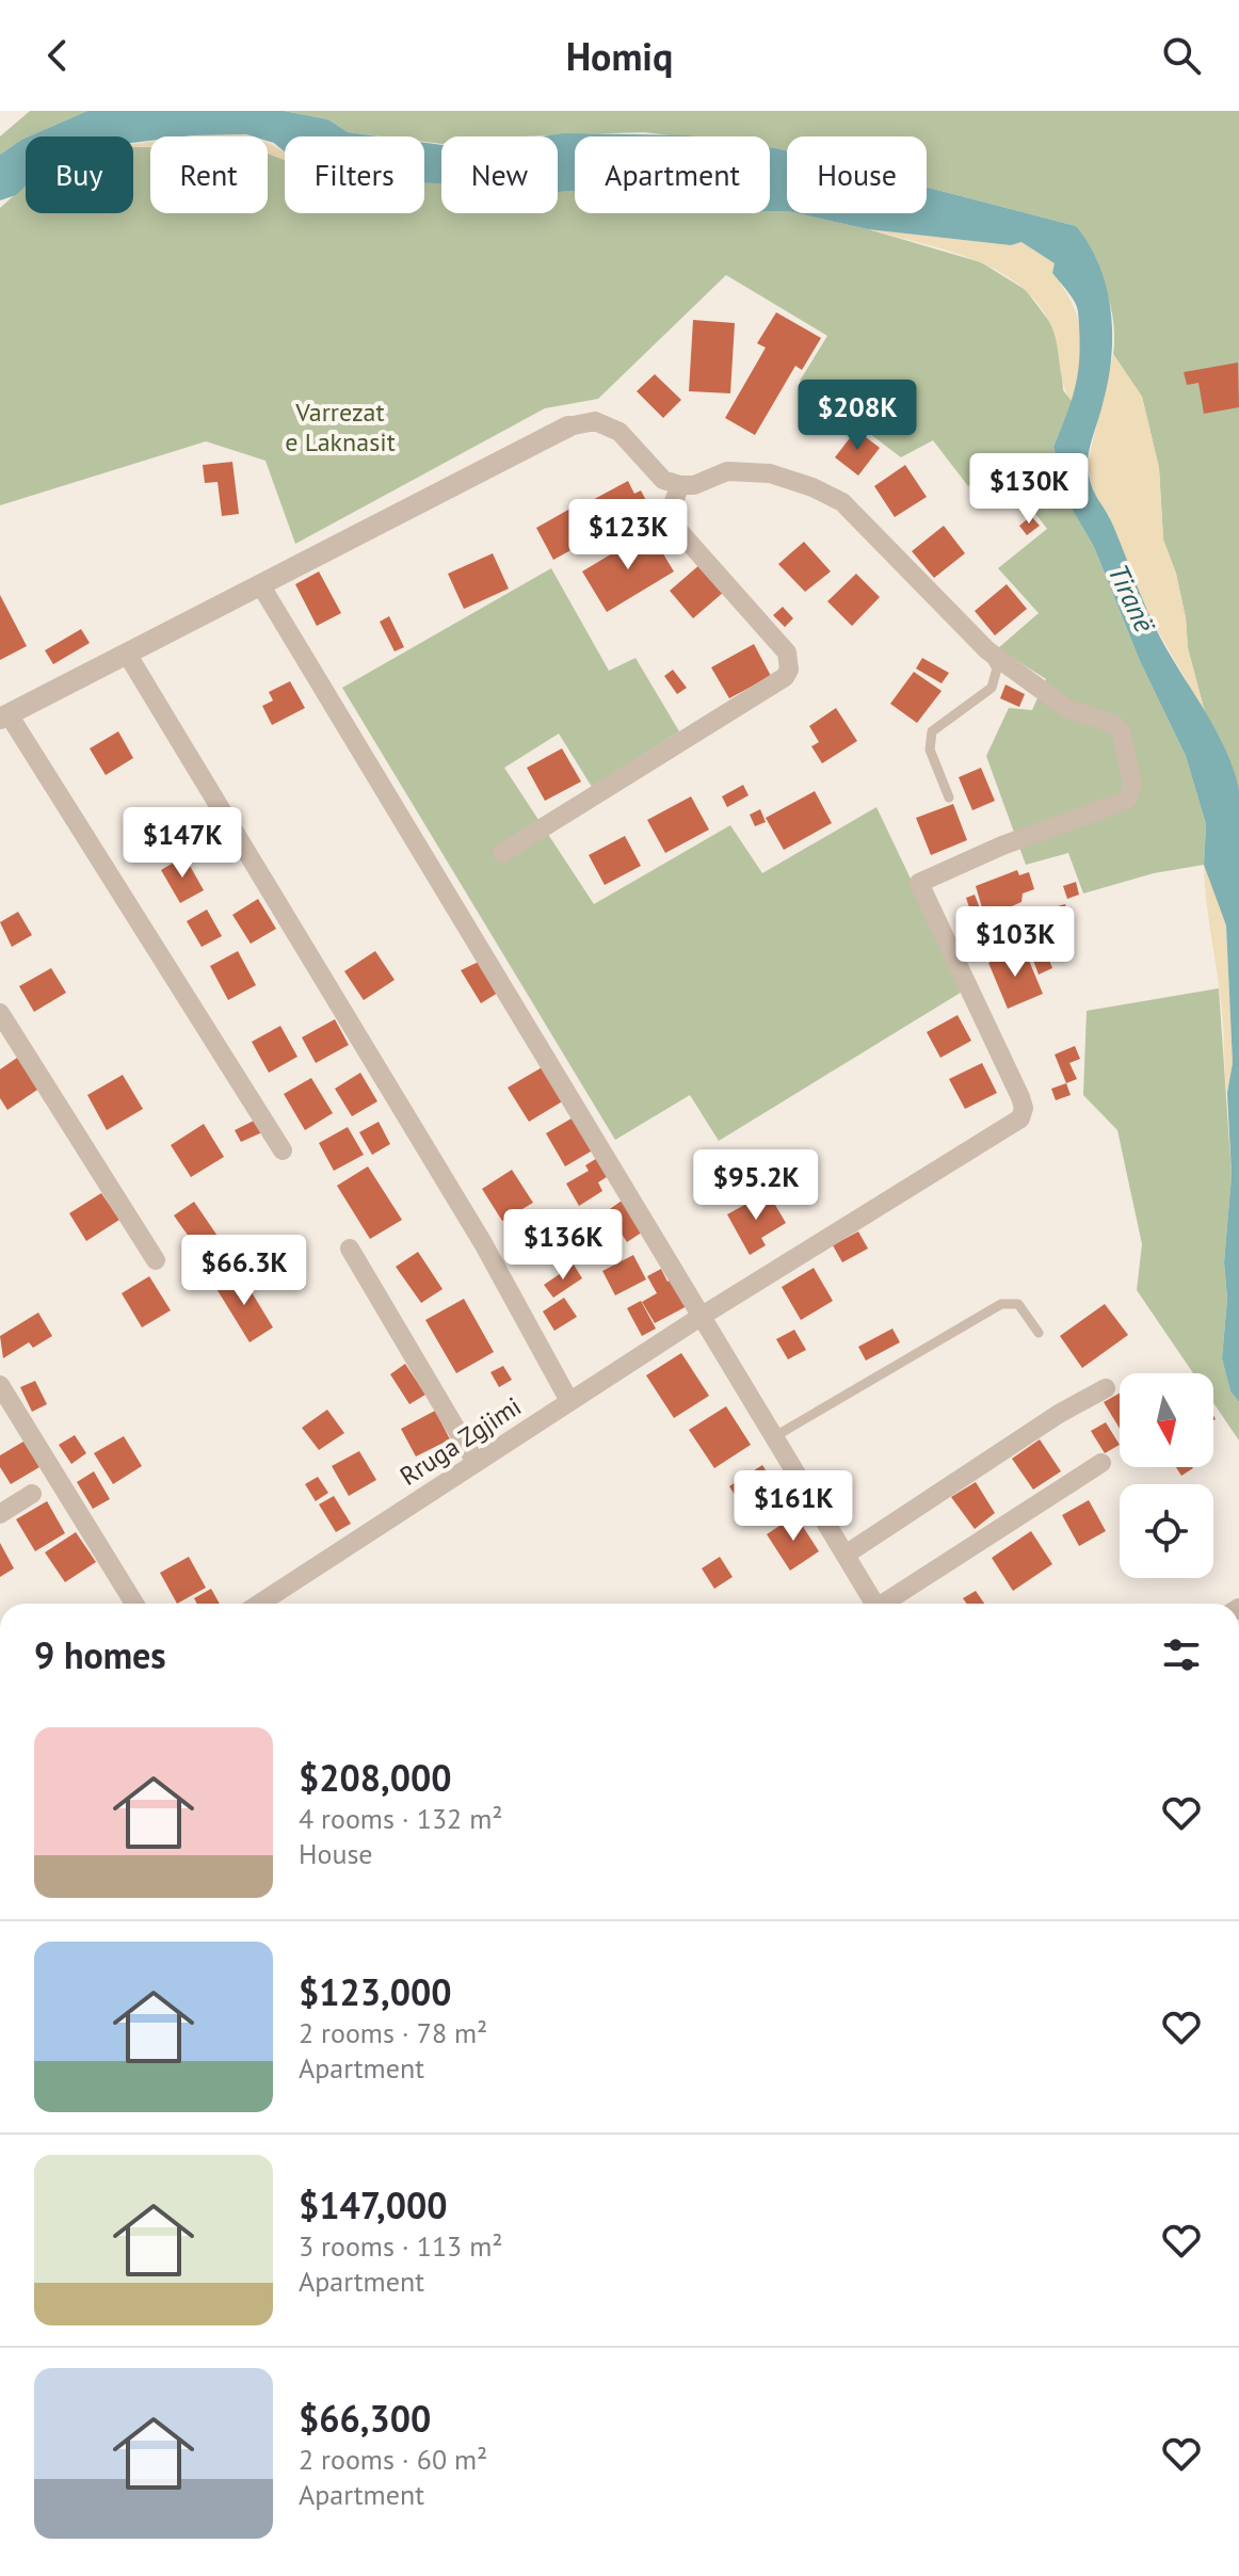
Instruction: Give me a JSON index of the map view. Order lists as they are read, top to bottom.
{
  "streets": {
    "street": ["Rruga Zgjimi"]
  },
  "water": ["Tiranë"],
  "parks": ["Varrezat e Laknasit"],
  "north": "bottom",
  "page": {
    "header": "Homiq",
    "chip": [
      "Buy",
      "Rent",
      "Filters",
      "New",
      "Apartment",
      "House"
    ],
    "price": [
      "$208K",
      "$130K",
      "$123K",
      "$147K",
      "$103K",
      "$95.2K",
      "$136K",
      "$66.3K",
      "$161K"
    ],
    "heading": "9 homes",
    "list": [
      {
        "name": "$208,000",
        "note": "4 rooms · 132 m² · House"
      },
      {
        "name": "$123,000",
        "note": "2 rooms · 78 m² · Apartment"
      },
      {
        "name": "$147,000",
        "note": "3 rooms · 113 m² · Apartment"
      },
      {
        "name": "$66,300",
        "note": "2 rooms · 60 m² · Apartment"
      }
    ]
  }
}
